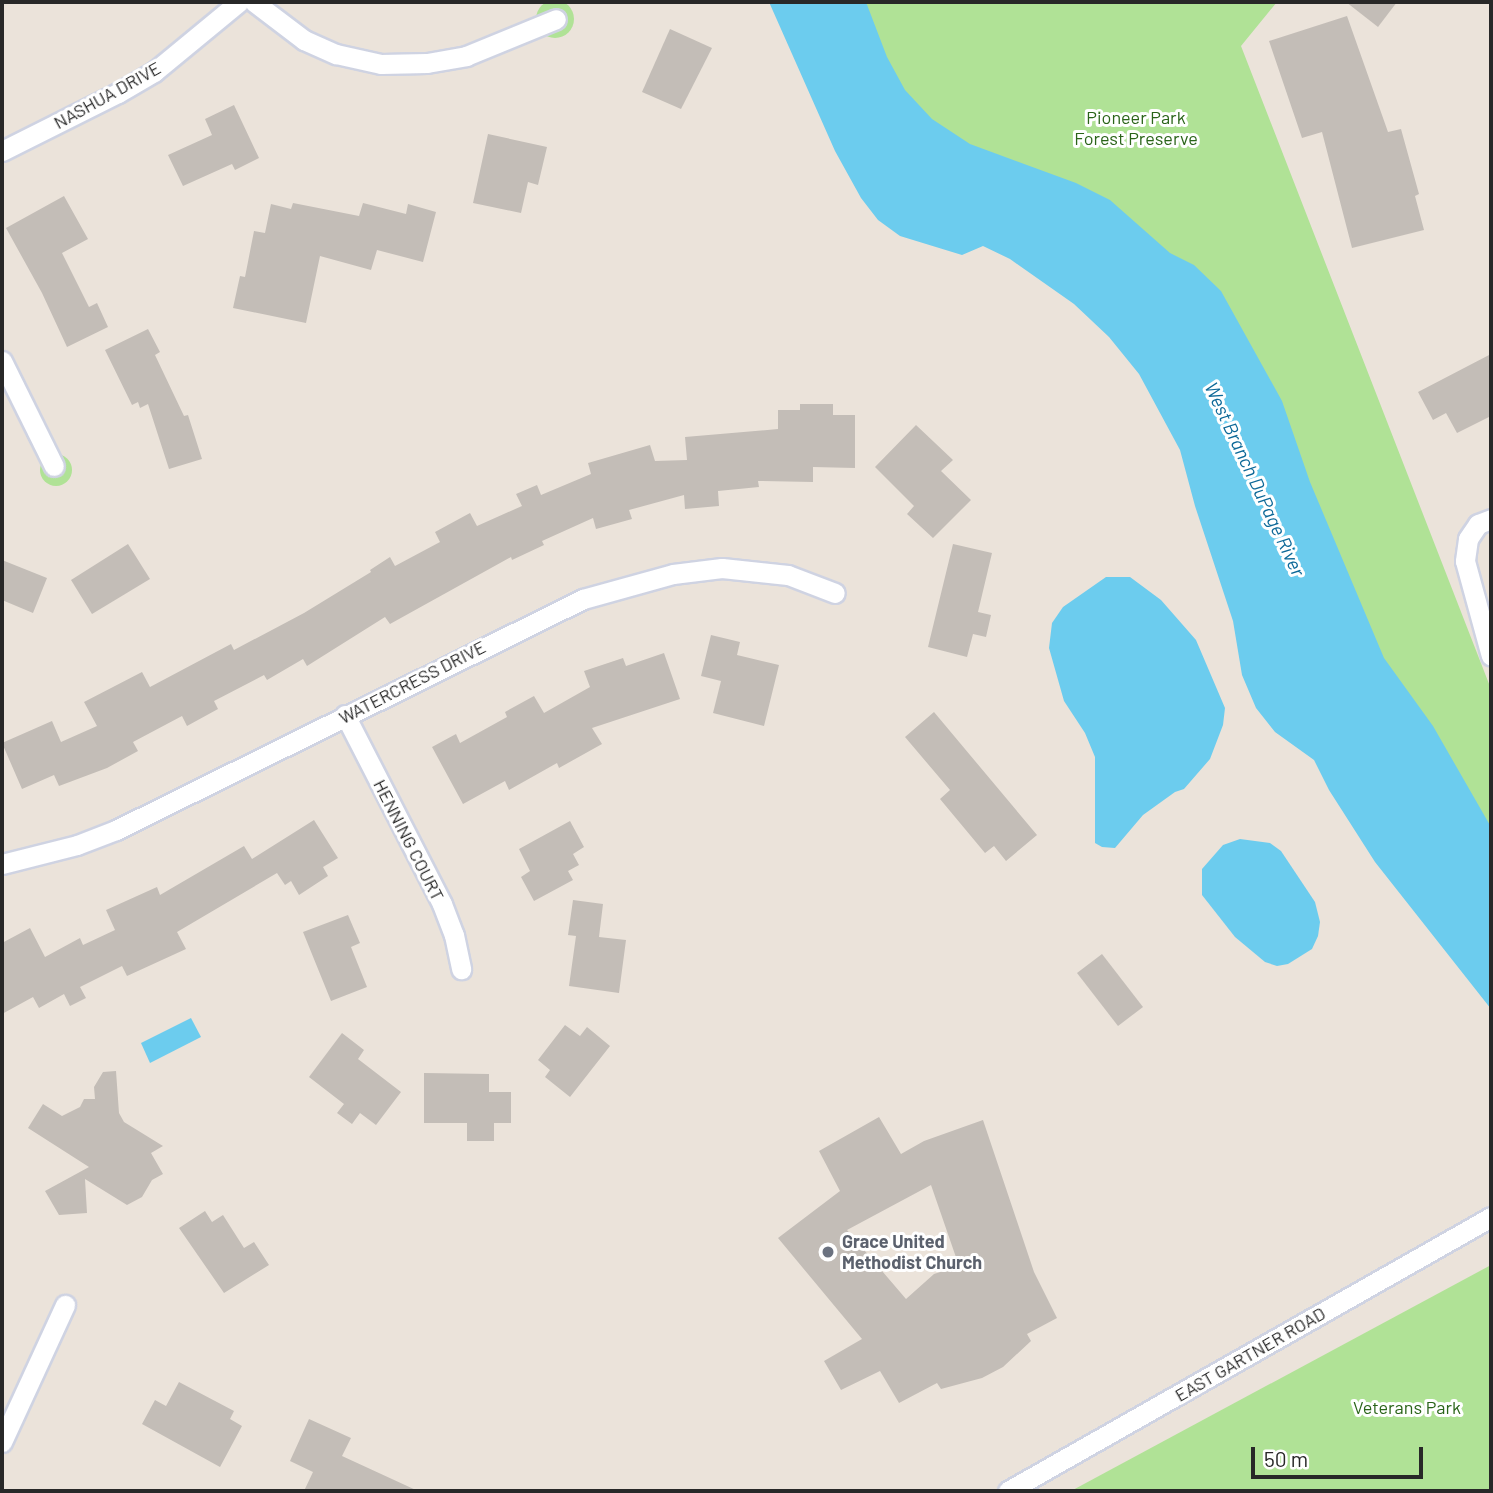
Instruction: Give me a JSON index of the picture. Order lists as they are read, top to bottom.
{
  "streets": {
    "street": [
      "NASHUA DRIVE",
      "WATERCRESS DRIVE",
      "HENNING COURT",
      "EAST GARTNER ROAD"
    ]
  },
  "crossings": [
    ["WATERCRESS DRIVE", "HENNING COURT"]
  ],
  "water": ["West Branch DuPage River"],
  "parks": ["Pioneer Park Forest Preserve", "Veterans Park"],
  "places": ["Grace United Methodist Church"],
  "scale_bar": "50 m"
}
